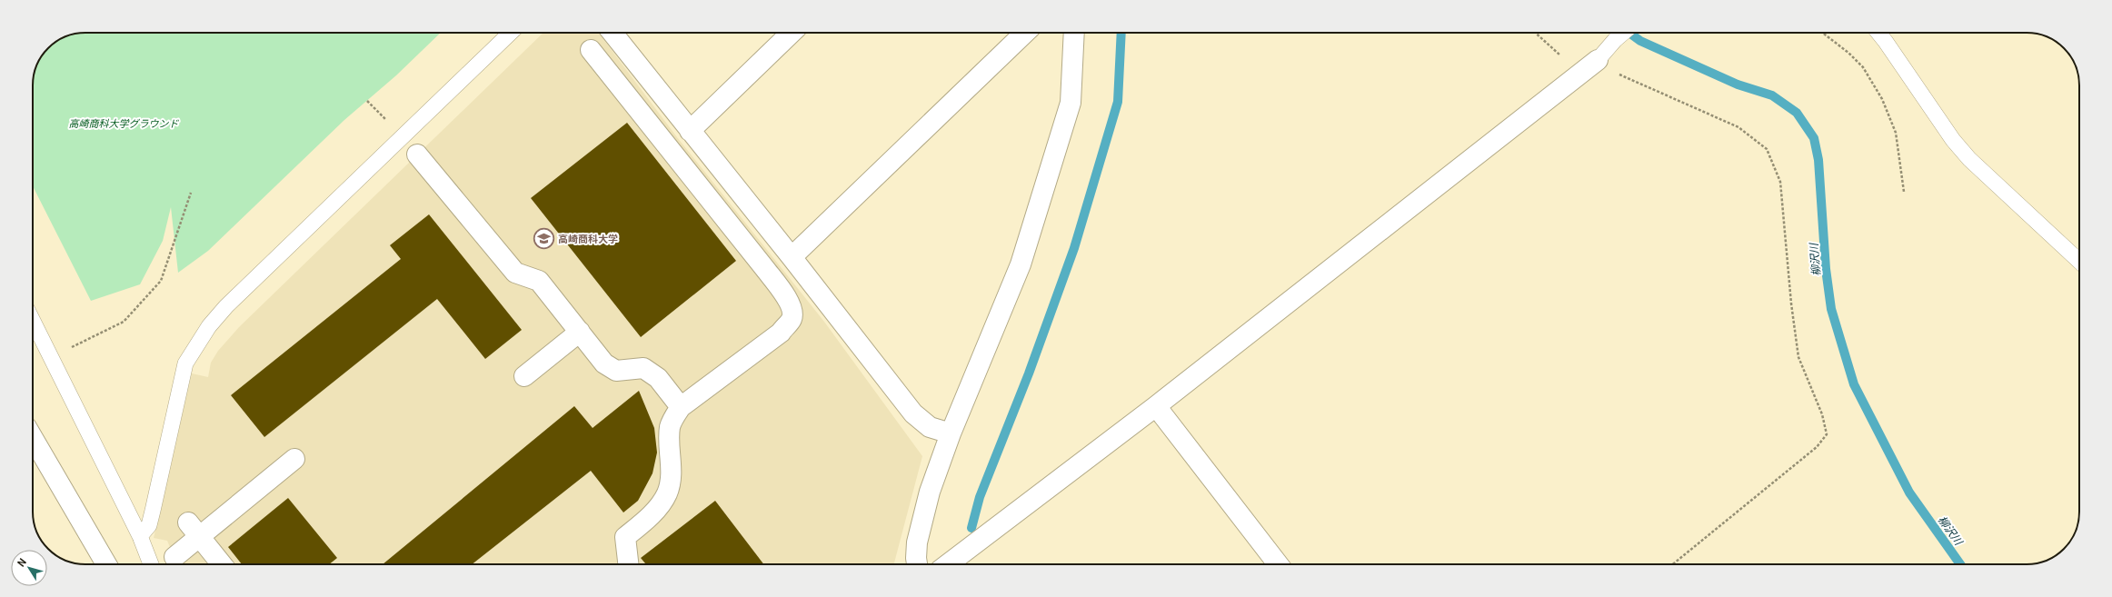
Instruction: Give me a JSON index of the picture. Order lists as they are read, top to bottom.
{
  "water": ["柳沢川"],
  "parks": ["高崎商科大学グラウンド"],
  "places": {
    "school or university": ["高崎商科大学"]
  },
  "north": "top left"
}
